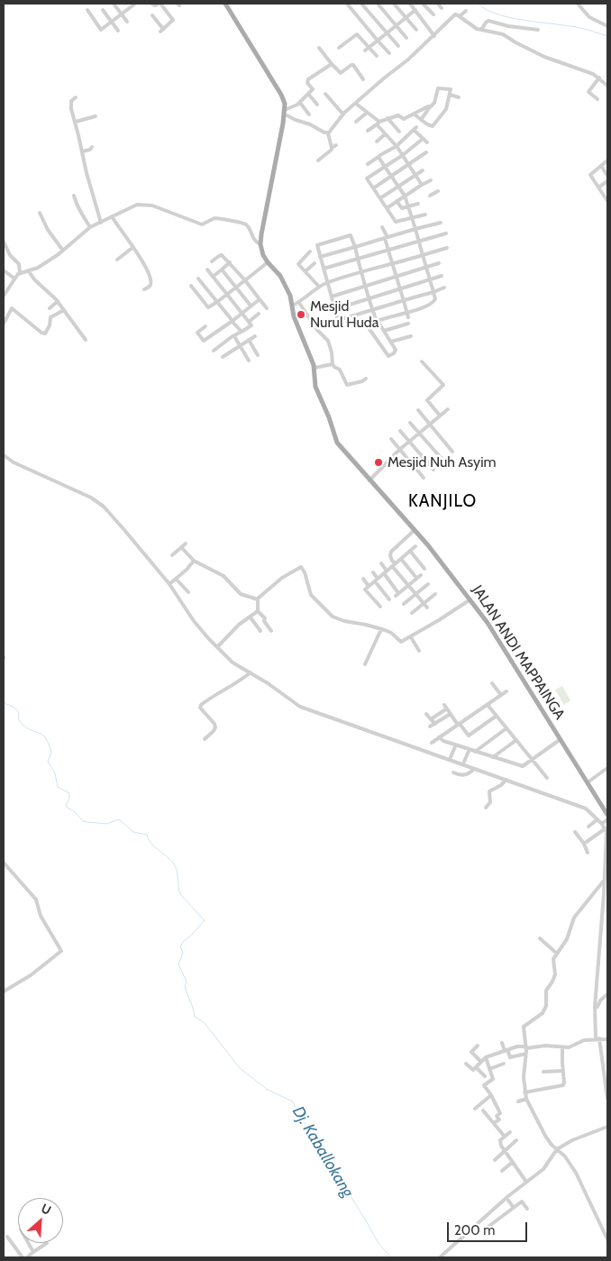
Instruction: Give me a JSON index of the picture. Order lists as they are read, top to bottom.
{
  "streets": {
    "main road": ["JALAN ANDI MAPPAINGA"]
  },
  "districts": ["KANJILO"],
  "water": ["Dj. Kaballokang"],
  "places": ["Mesjid Nurul Huda", "Mesjid Nuh Asyim"],
  "scale_bar": "200 m",
  "north": "top right"
}
